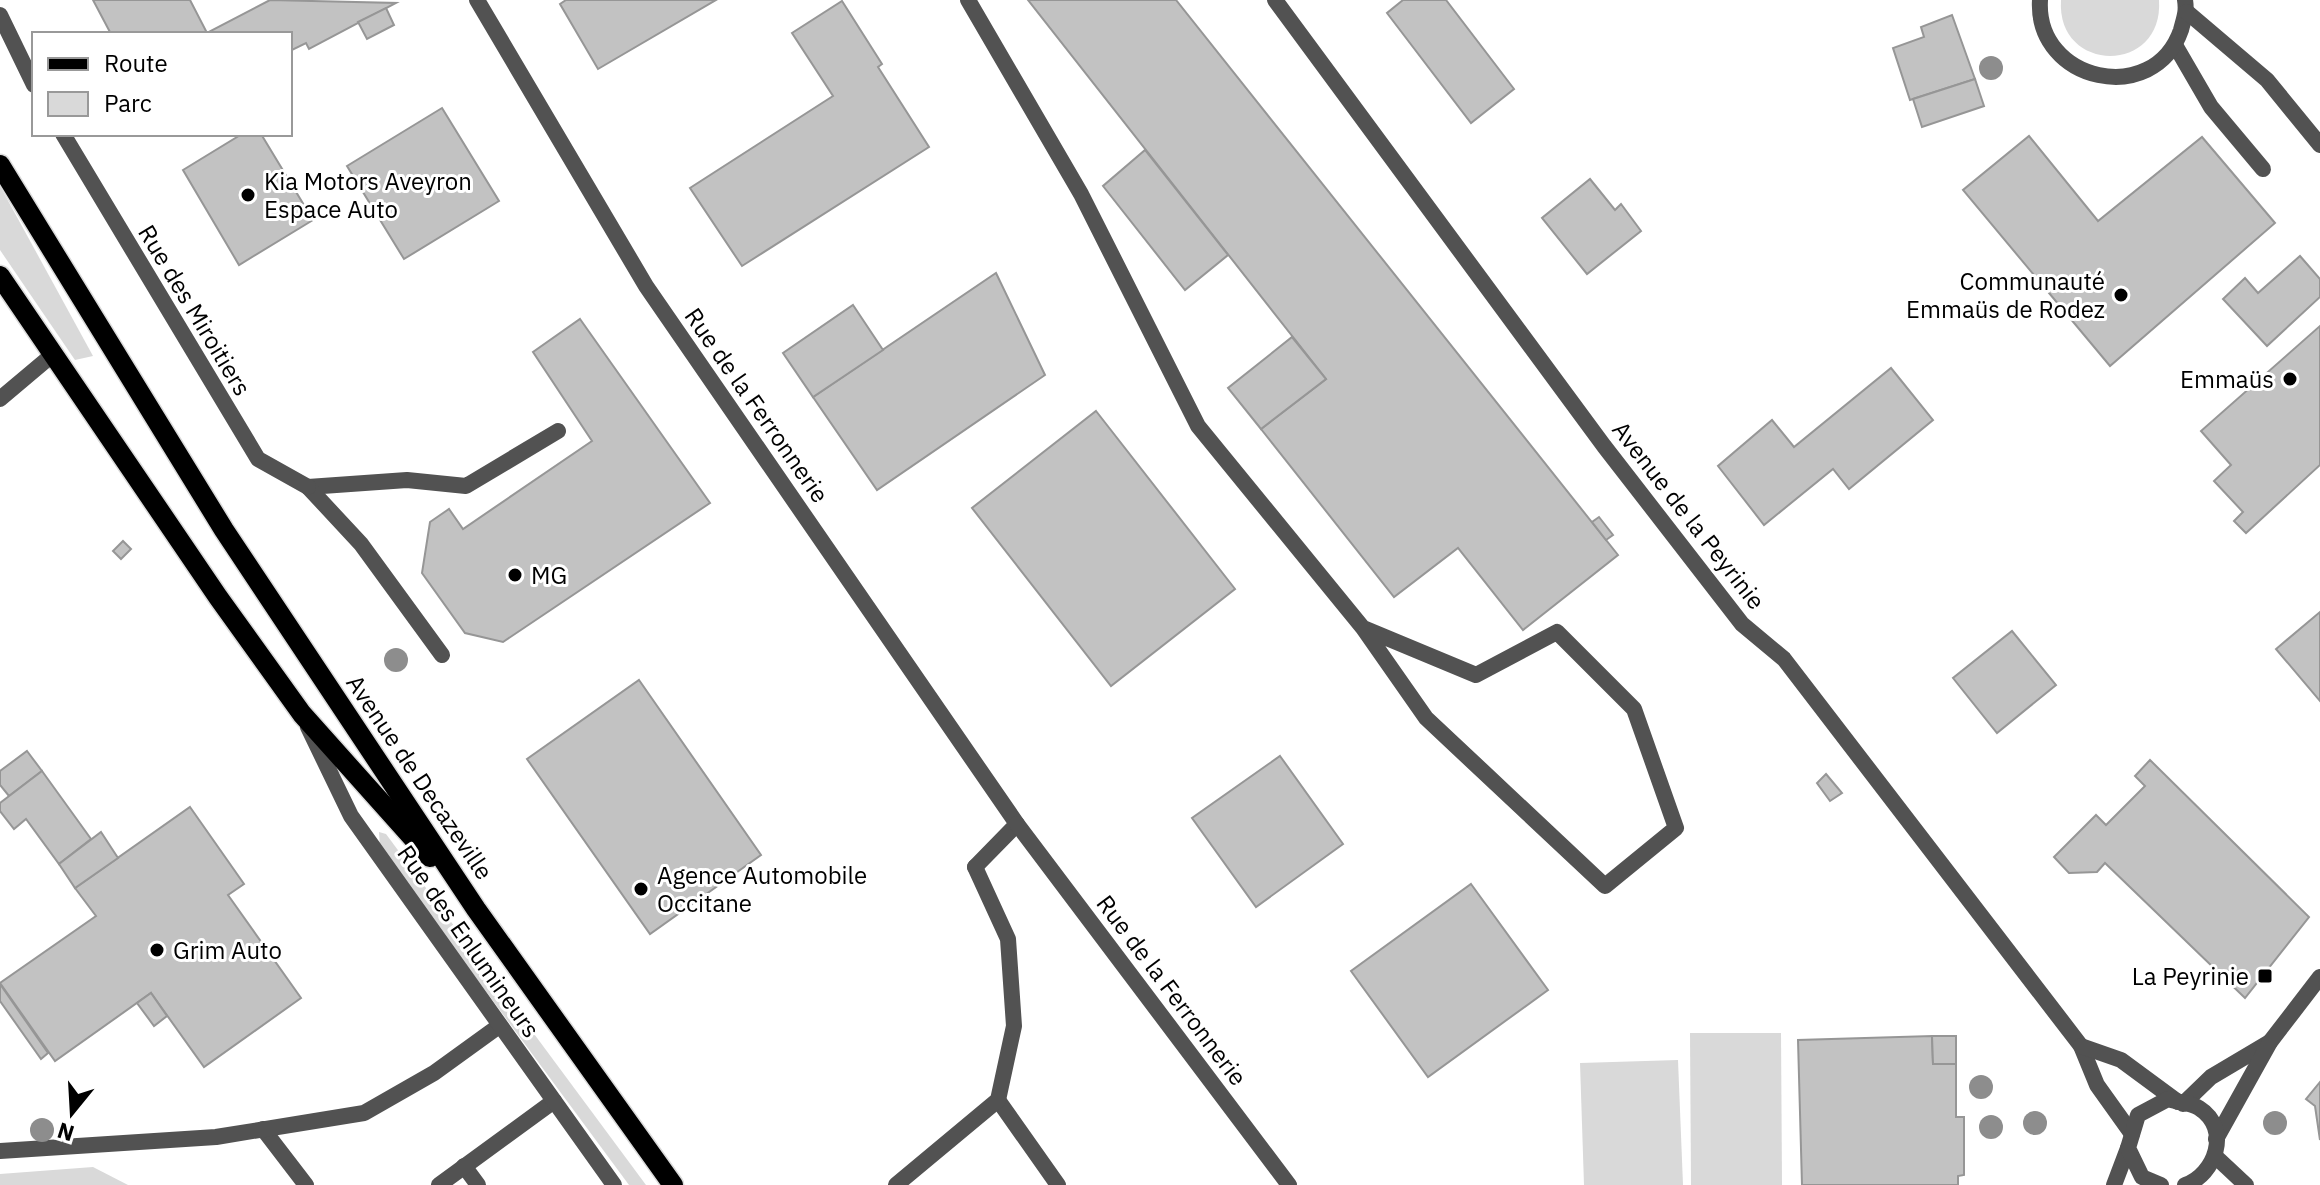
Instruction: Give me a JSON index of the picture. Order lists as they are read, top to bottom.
{
  "streets": {
    "main road": ["Avenue de Decazeville"],
    "street": [
      "Rue des Miroitiers",
      "Rue de la Ferronnerie",
      "Avenue de la Peyrinie",
      "Rue des Enlumineurs"
    ]
  },
  "crossings": [
    ["Avenue de Decazeville", "Rue des Enlumineurs"]
  ],
  "places": {
    "other": [
      "Kia Motors Aveyron Espace Auto",
      "Communauté Emmaüs de Rodez",
      "Emmaüs",
      "MG",
      "Agence Automobile Occitane",
      "Grim Auto"
    ],
    "transit": ["La Peyrinie"]
  },
  "legend": ["Route", "Parc"],
  "north": "bottom"
}
